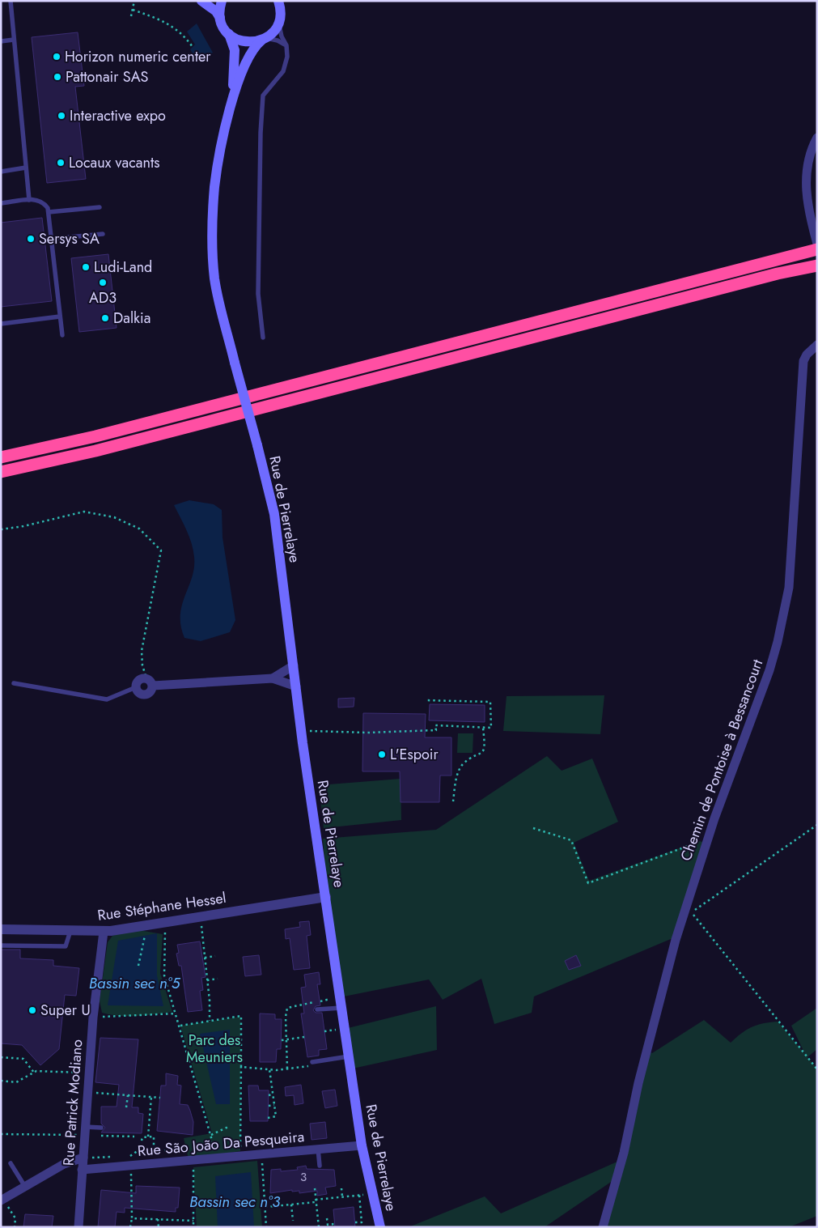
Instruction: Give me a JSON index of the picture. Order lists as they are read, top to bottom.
{
  "streets": {
    "main road": ["Rue de Pierrelaye"],
    "street": [
      "Chemin de Pontoise à Bessancourt",
      "Rue Stéphane Hessel",
      "Rue Patrick Modiano",
      "Rue São João Da Pesqueira"
    ]
  },
  "crossings": [
    ["Rue de Pierrelaye", "Rue Stéphane Hessel"],
    ["Rue de Pierrelaye", "Rue São João Da Pesqueira"],
    ["Rue Stéphane Hessel", "Rue Patrick Modiano"],
    ["Rue Patrick Modiano", "Rue São João Da Pesqueira"]
  ],
  "water": ["Bassin sec n°5", "Bassin sec n°3"],
  "parks": ["Parc des Meuniers"],
  "places": [
    "Horizon numeric center",
    "Pattonair SAS",
    "Interactive expo",
    "Locaux vacants",
    "Sersys SA",
    "Ludi-Land",
    "AD3",
    "Dalkia",
    "L'Espoir",
    "Super U"
  ],
  "house_numbers": ["3"]
}
